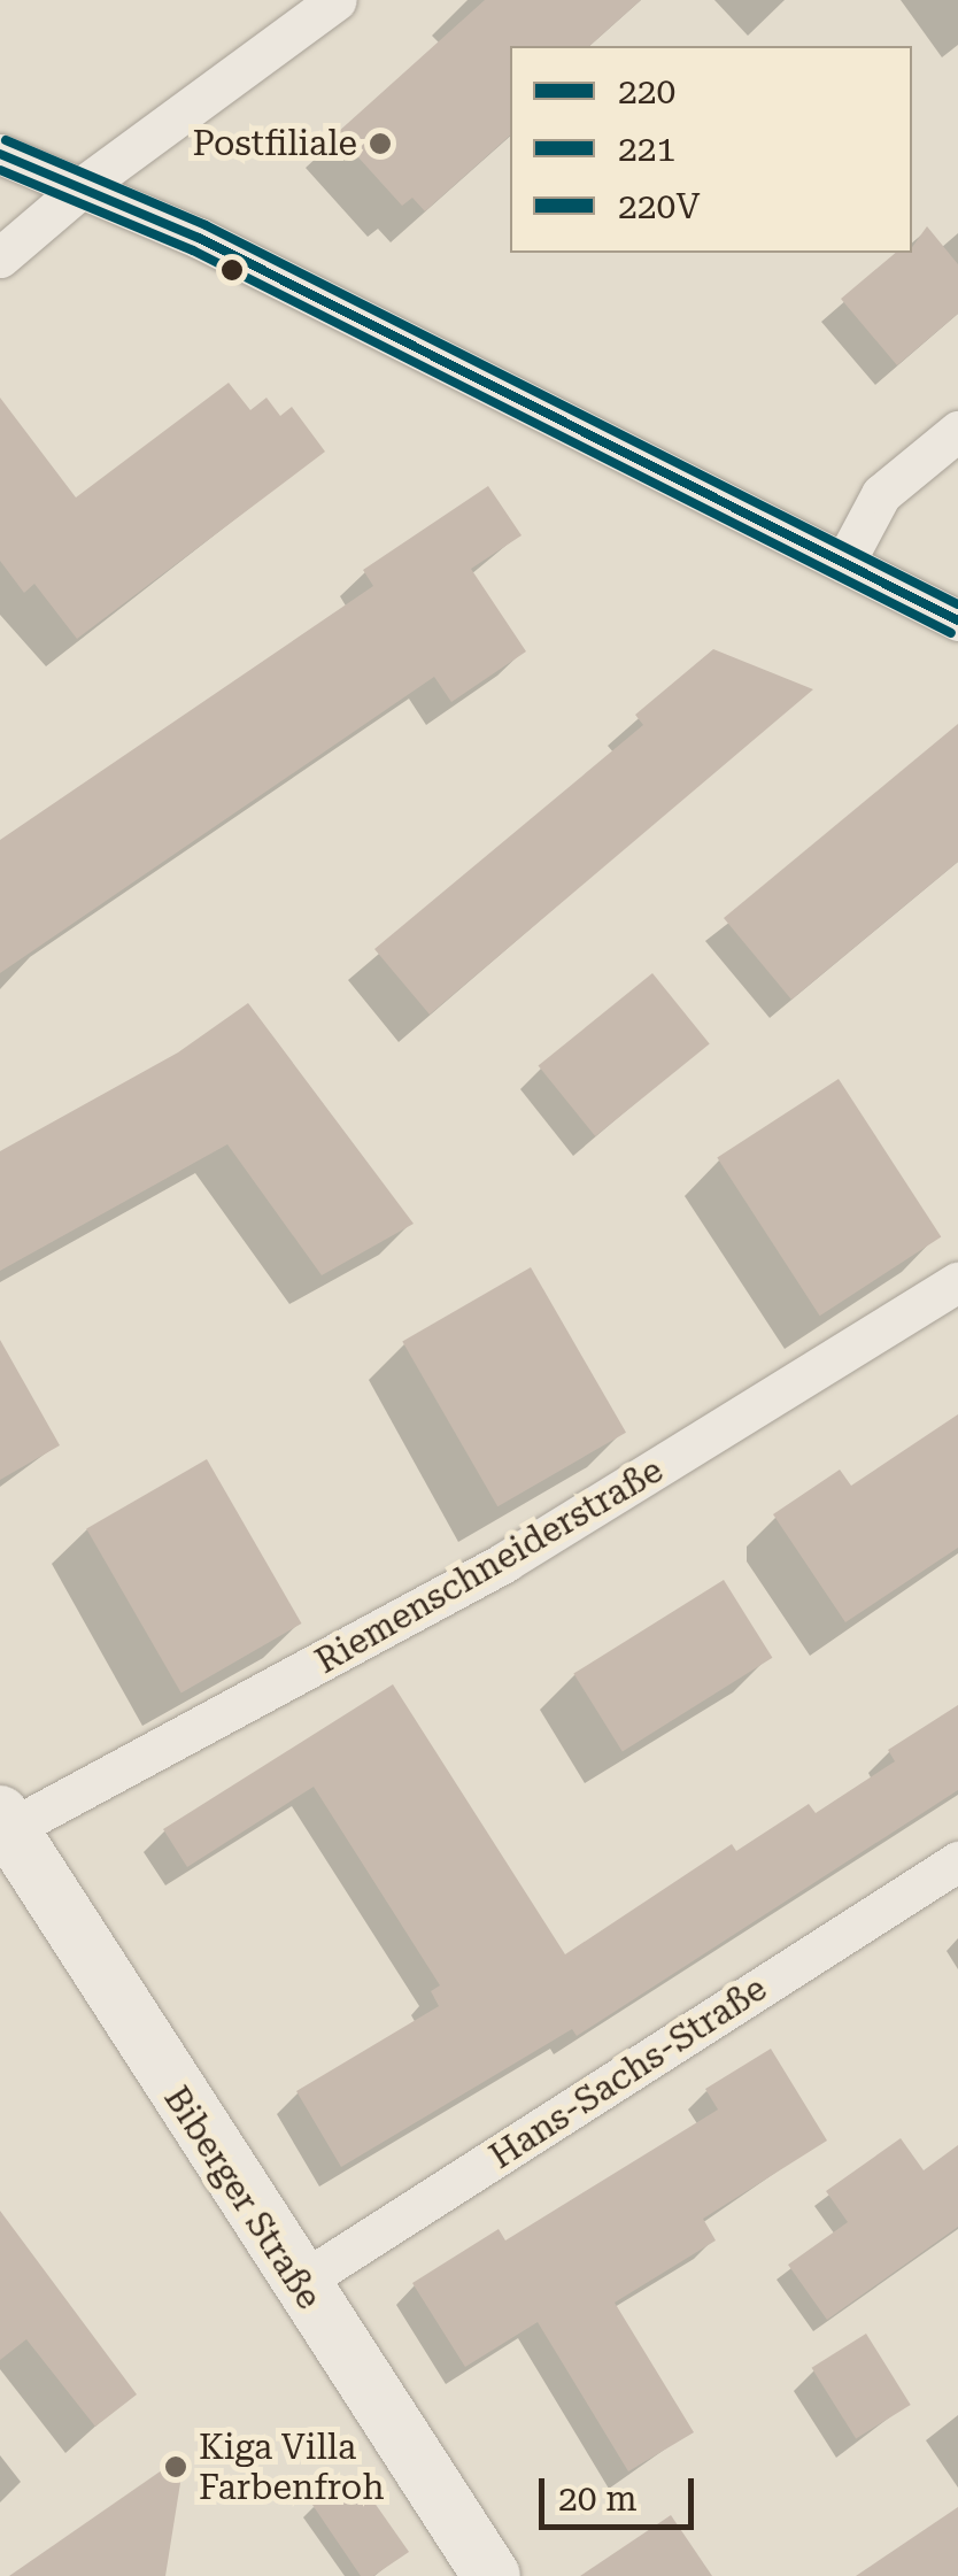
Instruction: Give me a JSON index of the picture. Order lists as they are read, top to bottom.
{
  "streets": {
    "main road": ["Biberger Straße"],
    "street": ["Riemenschneiderstraße", "Hans-Sachs-Straße"]
  },
  "crossings": [
    ["Riemenschneiderstraße", "Biberger Straße"],
    ["Hans-Sachs-Straße", "Biberger Straße"]
  ],
  "places": ["Postfiliale", "Kiga Villa Farbenfroh"],
  "lines": ["transit line 220V", "transit line 220", "transit line 221"],
  "legend": ["220", "221", "220V"],
  "scale_bar": "20 m"
}
